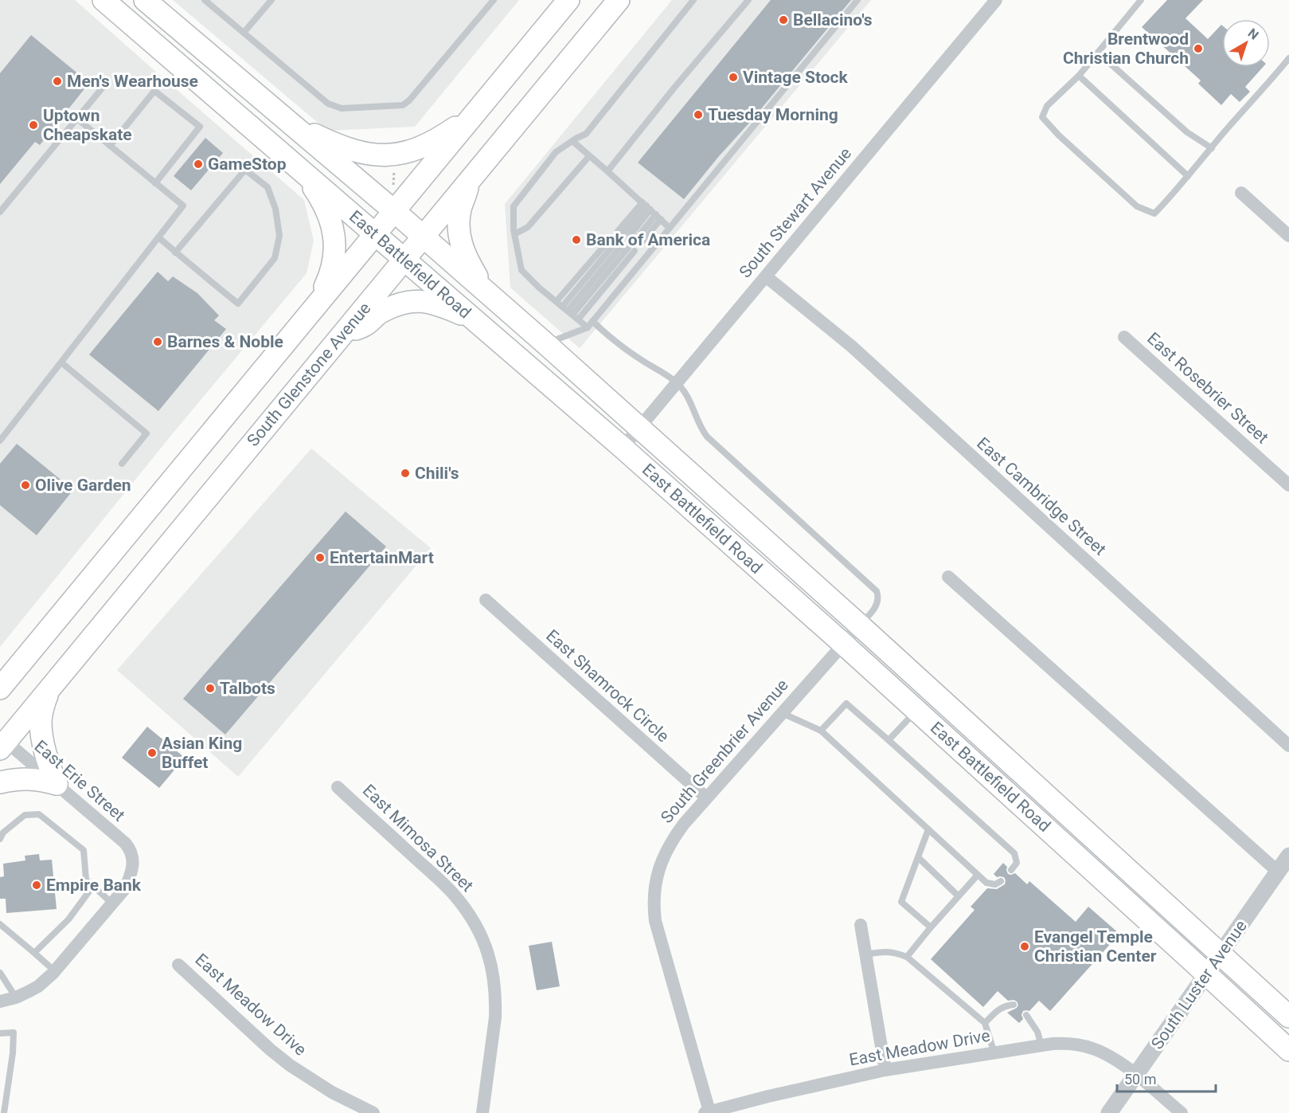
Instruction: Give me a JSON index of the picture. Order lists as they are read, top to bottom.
{
  "streets": {
    "main road": ["East Battlefield Road", "South Glenstone Avenue"],
    "street": [
      "South Stewart Avenue",
      "East Rosebrier Street",
      "East Cambridge Street",
      "East Shamrock Circle",
      "South Greenbrier Avenue",
      "East Erie Street",
      "East Mimosa Street",
      "South Luster Avenue",
      "East Meadow Drive"
    ]
  },
  "crossings": [
    ["South Stewart Avenue", "East Battlefield Road"],
    ["South Stewart Avenue", "East Cambridge Street"],
    ["East Battlefield Road", "South Glenstone Avenue"],
    ["East Battlefield Road", "South Greenbrier Avenue"],
    ["East Battlefield Road", "South Luster Avenue"],
    ["South Glenstone Avenue", "East Erie Street"],
    ["East Shamrock Circle", "South Greenbrier Avenue"],
    ["South Greenbrier Avenue", "East Meadow Drive"],
    ["South Luster Avenue", "East Meadow Drive"]
  ],
  "places": [
    "Bellacino's",
    "Brentwood Christian Church",
    "Vintage Stock",
    "Men's Wearhouse",
    "Tuesday Morning",
    "Uptown Cheapskate",
    "GameStop",
    "Bank of America",
    "Barnes & Noble",
    "Chili's",
    "Olive Garden",
    "EntertainMart",
    "Talbots",
    "Asian King Buffet",
    "Empire Bank",
    "Evangel Temple Christian Center"
  ],
  "scale_bar": "50 m",
  "north": "top right"
}
